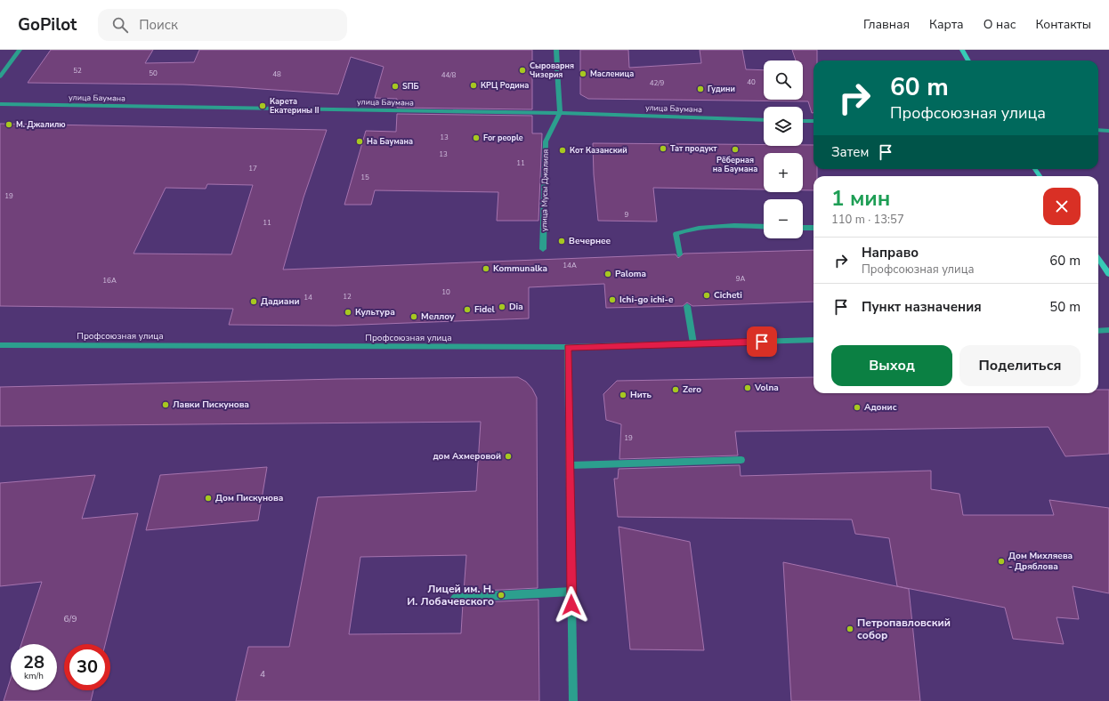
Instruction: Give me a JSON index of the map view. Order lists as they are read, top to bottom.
{
  "streets": {
    "street": ["улица Баумана", "улица Мусы Джалиля", "Профсоюзная улица"]
  },
  "crossings": [
    ["улица Баумана", "улица Мусы Джалиля"]
  ],
  "places": [
    "Сыроварня Чизерия",
    "Масленица",
    "КРЦ Родина",
    "SПБ",
    "Гудини",
    "Карета Екатерины II",
    "М. Джалилю",
    "For people",
    "На Баумана",
    "Тат продукт",
    "Рёберная на Баумана",
    "Кот Казанский",
    "Вечернее",
    "Kommunalka",
    "Paloma",
    "Cicheti",
    "Ichi-go ichi-e",
    "Дадиани",
    "Dia",
    "Fidel",
    "Культура",
    "Меллоу",
    "Volna",
    "Zero",
    "Нить",
    "Лавки Пискунова",
    "Адонис",
    "дом Ахмеровой",
    "Дом Пискунова",
    "Дом Михляева - Дряблова",
    "Лицей им. Н. И. Лобачевского",
    "Петропавловский собор"
  ],
  "house_numbers": [
    "52",
    "50",
    "48",
    "44/8",
    "40",
    "42/9",
    "13",
    "13",
    "11",
    "17",
    "15",
    "19",
    "9",
    "11",
    "14А",
    "9А",
    "16А",
    "10",
    "12",
    "14",
    "19",
    "6/9",
    "4"
  ],
  "page": {
    "header": "GoPilot",
    "search": "Поиск",
    "nav": [
      "Главная",
      "Карта",
      "О нас",
      "Контакты"
    ],
    "map_buttons": ["+", "−"],
    "turn": ["60 m", "Профсоюзная улица"],
    "then": "Затем",
    "heading": ["1 мин", "110 m · 13:57"],
    "list": [
      {
        "name": "Направо",
        "note": "Профсоюзная улица",
        "value": "60 m"
      },
      {
        "name": "Пункт назначения",
        "value": "50 m"
      }
    ],
    "buttons": ["Выход", "Поделиться"],
    "speed": "28 km/h",
    "limit": "30"
  }
}
